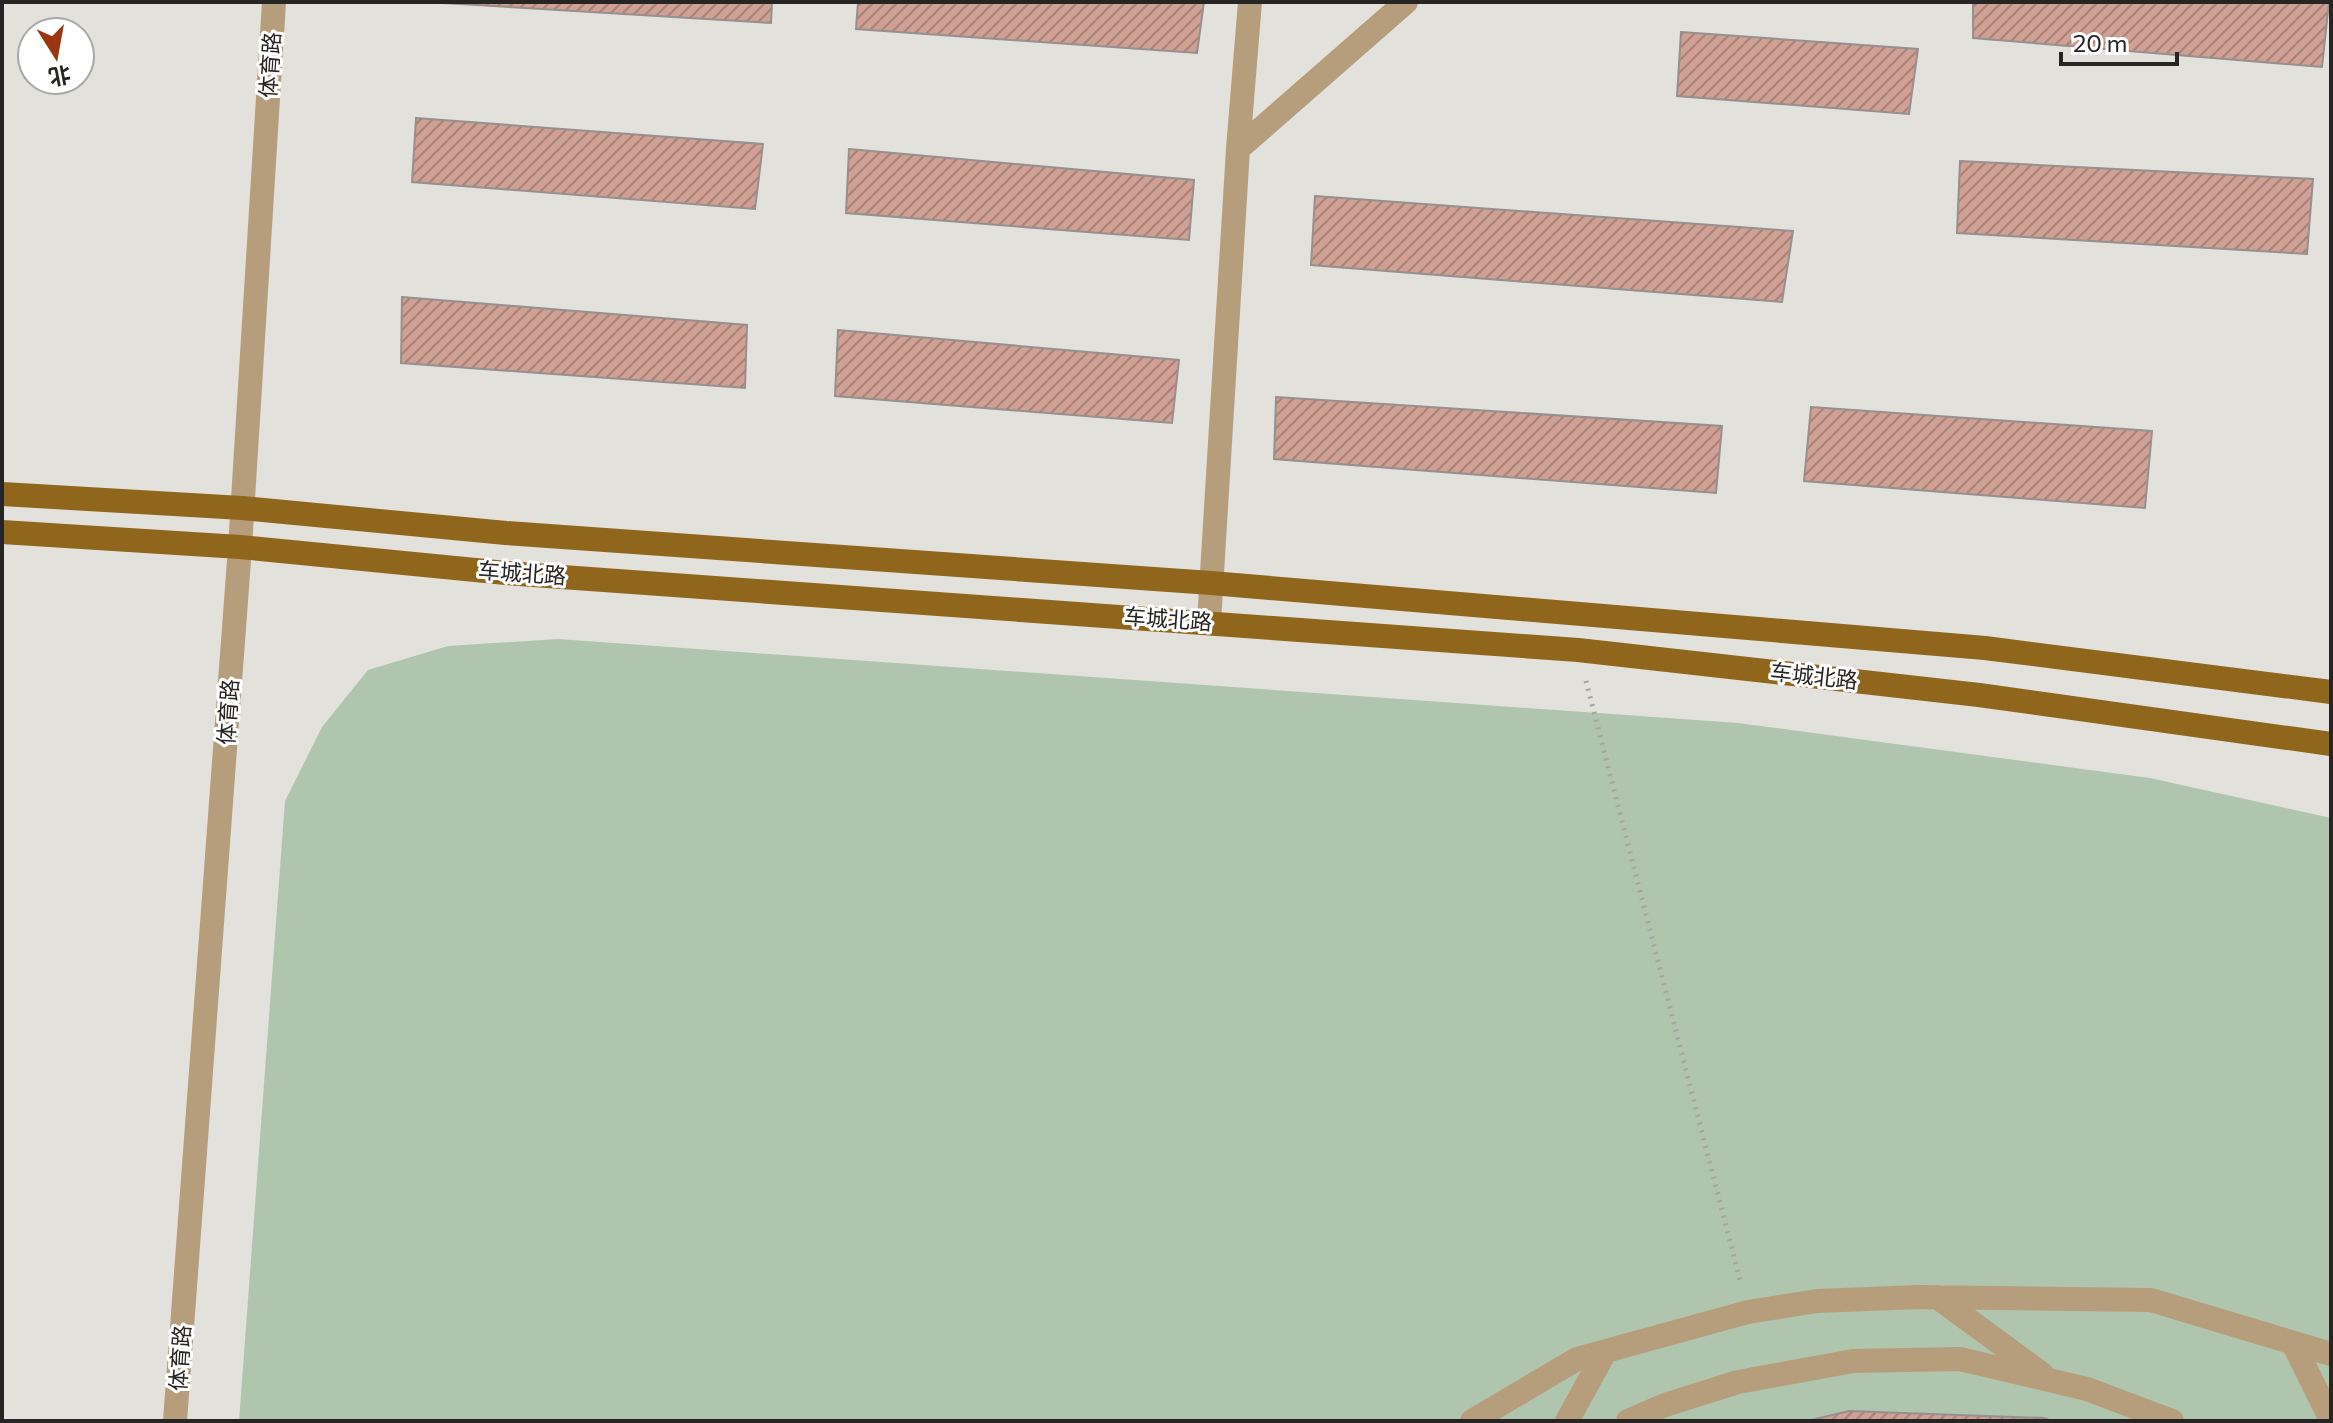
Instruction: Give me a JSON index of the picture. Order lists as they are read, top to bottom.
{
  "streets": {
    "main road": ["车城北路"],
    "street": ["体育路"]
  },
  "crossings": [
    ["体育路", "车城北路"]
  ],
  "scale_bar": "20 m",
  "north": "bottom"
}
